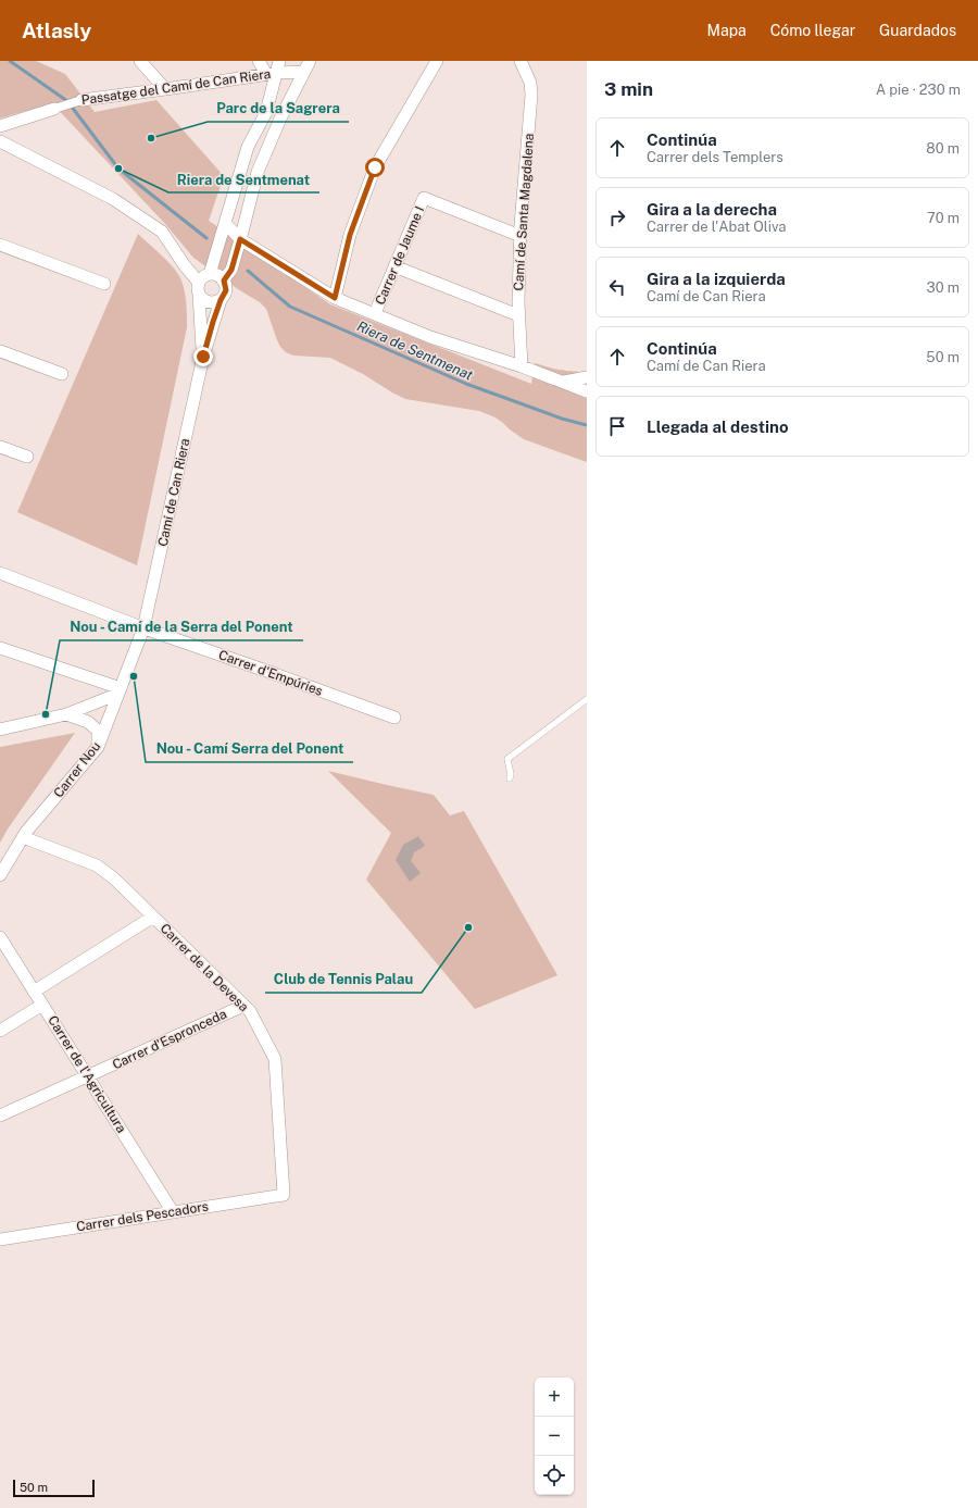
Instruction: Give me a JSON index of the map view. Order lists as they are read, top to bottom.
{
  "streets": {
    "street": [
      "Passatge del Camí de Can Riera",
      "Camí de Santa Magdalena",
      "Carrer de Jaume I",
      "Camí de Can Riera",
      "Carrer d'Empúries",
      "Carrer Nou",
      "Carrer de la Devesa",
      "Carrer d'Espronceda",
      "Carrer de l'Agricultura",
      "Carrer dels Pescadors"
    ]
  },
  "crossings": [
    ["Camí de Santa Magdalena", "Carrer de Jaume I"],
    ["Camí de Can Riera", "Carrer d'Empúries"],
    ["Camí de Can Riera", "Carrer Nou"],
    ["Carrer d'Empúries", "Carrer Nou"],
    ["Carrer Nou", "Carrer de la Devesa"],
    ["Carrer de la Devesa", "Carrer d'Espronceda"],
    ["Carrer de la Devesa", "Carrer dels Pescadors"],
    ["Carrer d'Espronceda", "Carrer de l'Agricultura"],
    ["Carrer de l'Agricultura", "Carrer dels Pescadors"]
  ],
  "water": ["Riera de Sentmenat"],
  "places": [
    "Parc de la Sagrera",
    "Riera de Sentmenat",
    "Nou - Camí Serra del Ponent",
    "Nou - Camí de la Serra del Ponent",
    "Club de Tennis Palau"
  ],
  "scale_bar": "50 m",
  "page": {
    "header": "Atlasly",
    "nav": ["Mapa", "Cómo llegar", "Guardados"],
    "heading": ["3 min", "A pie · 230 m"],
    "list": [
      ["Continúa", "Carrer dels Templers", "80 m"],
      ["Gira a la derecha", "Carrer de l'Abat Oliva", "70 m"],
      ["Gira a la izquierda", "Camí de Can Riera", "30 m"],
      ["Continúa", "Camí de Can Riera", "50 m"],
      "Llegada al destino"
    ],
    "map_buttons": ["+", "−"],
    "scale": "50 m"
  }
}
